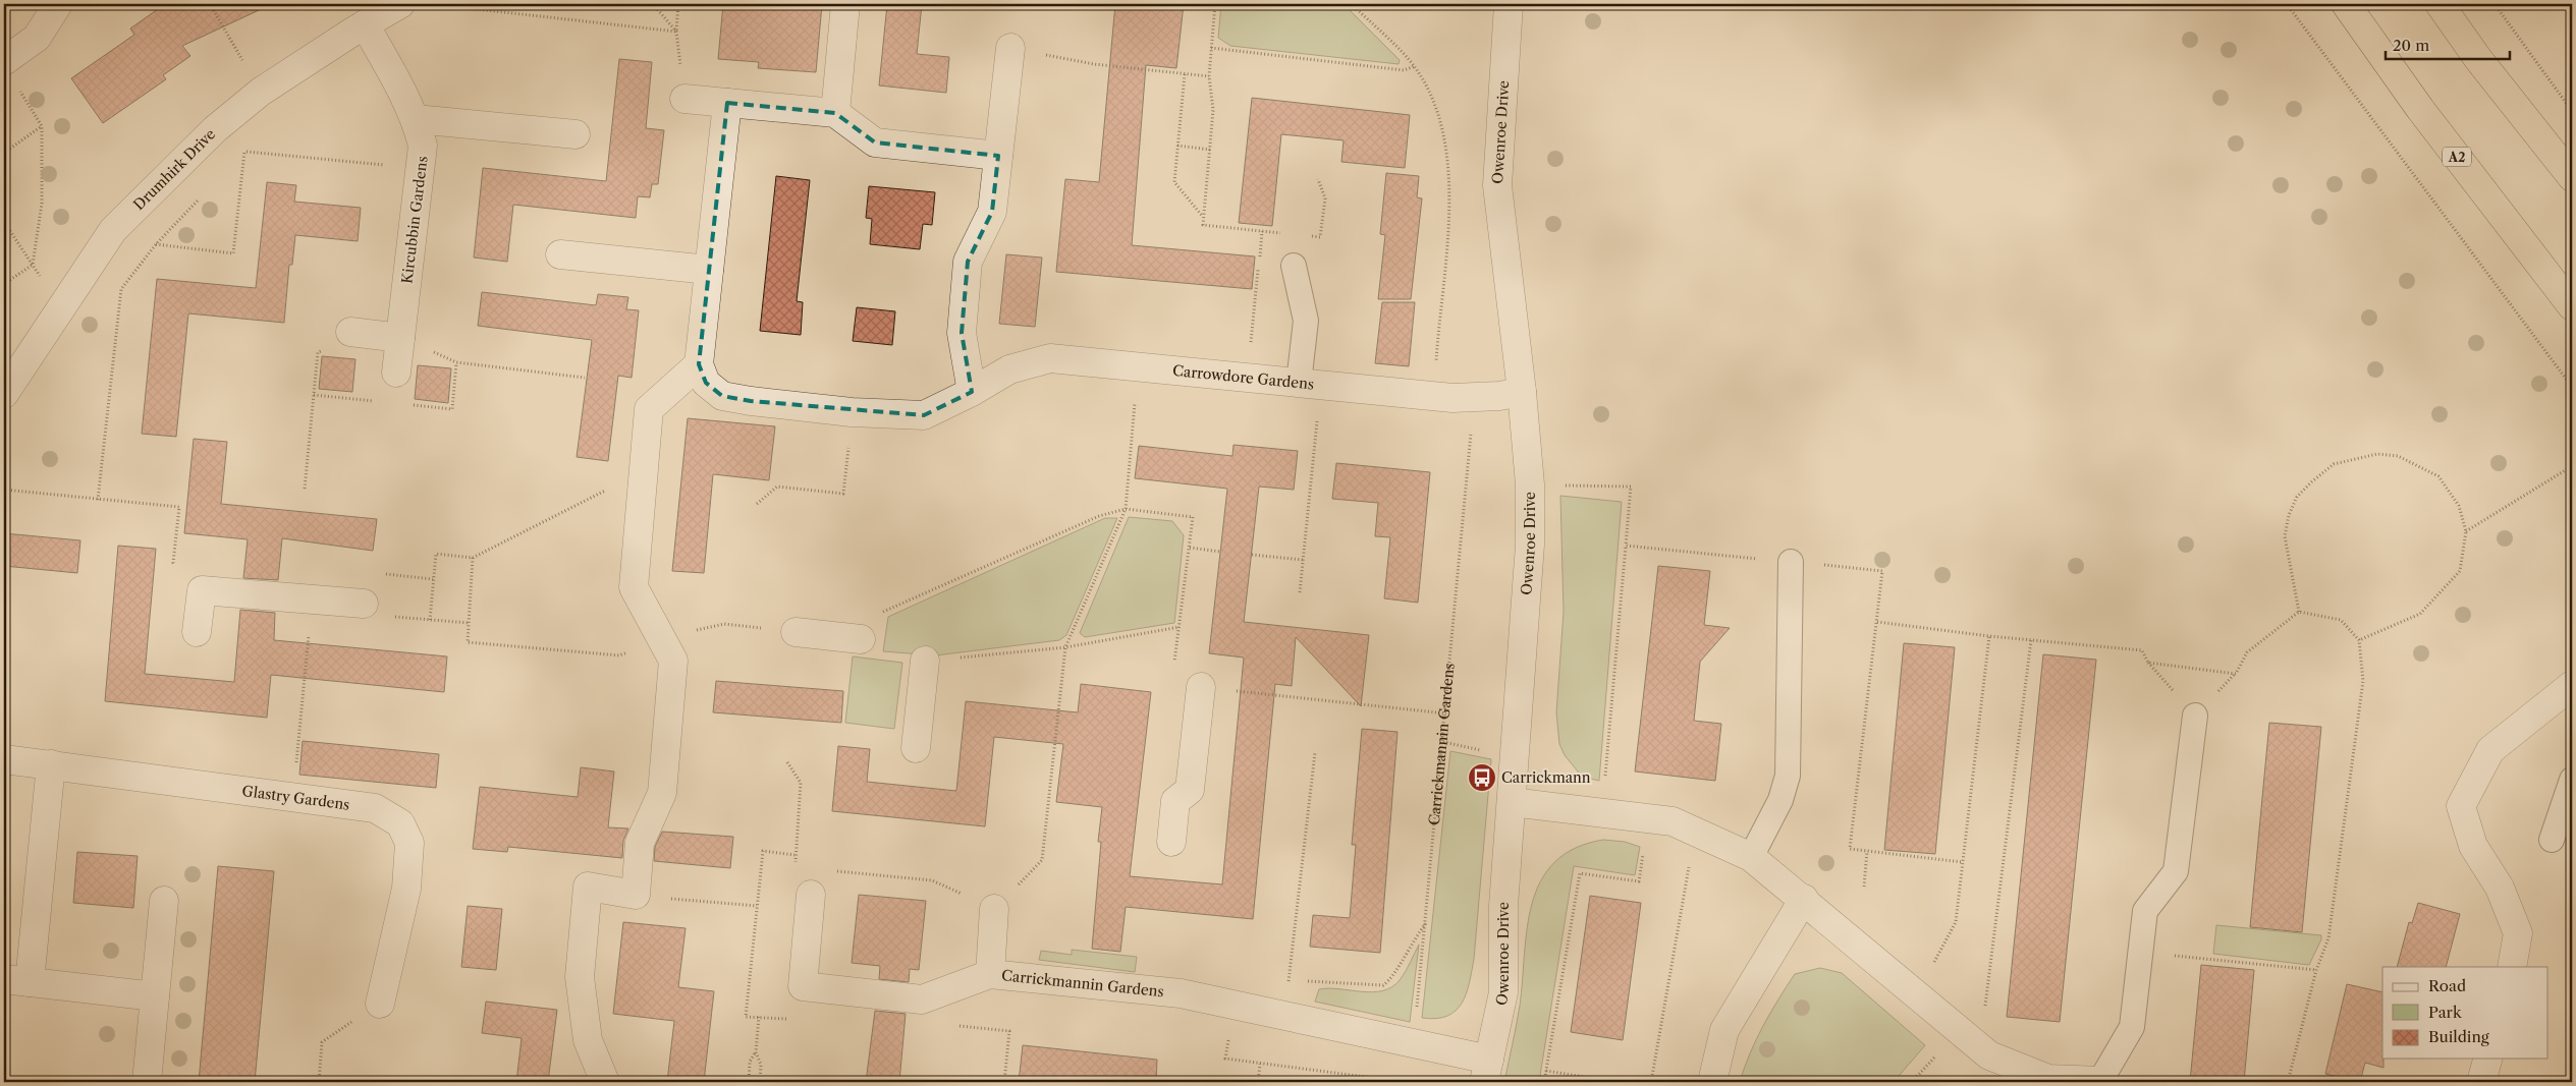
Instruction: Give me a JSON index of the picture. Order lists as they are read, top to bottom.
{
  "streets": {
    "highway": ["A2"],
    "street": [
      "Owenroe Drive",
      "Drumhirk Drive",
      "Kircubbin Gardens",
      "Carrowdore Gardens",
      "Carrickmannin Gardens",
      "Glastry Gardens"
    ]
  },
  "crossings": [
    ["Owenroe Drive", "Carrowdore Gardens"],
    ["Owenroe Drive", "Carrickmannin Gardens"],
    ["Drumhirk Drive", "Kircubbin Gardens"],
    ["Carrowdore Gardens", "Carrickmannin Gardens"]
  ],
  "places": {
    "bus stop": ["Carrickmann"]
  },
  "legend": ["Road", "Park", "Building"],
  "scale_bar": "20 m"
}
